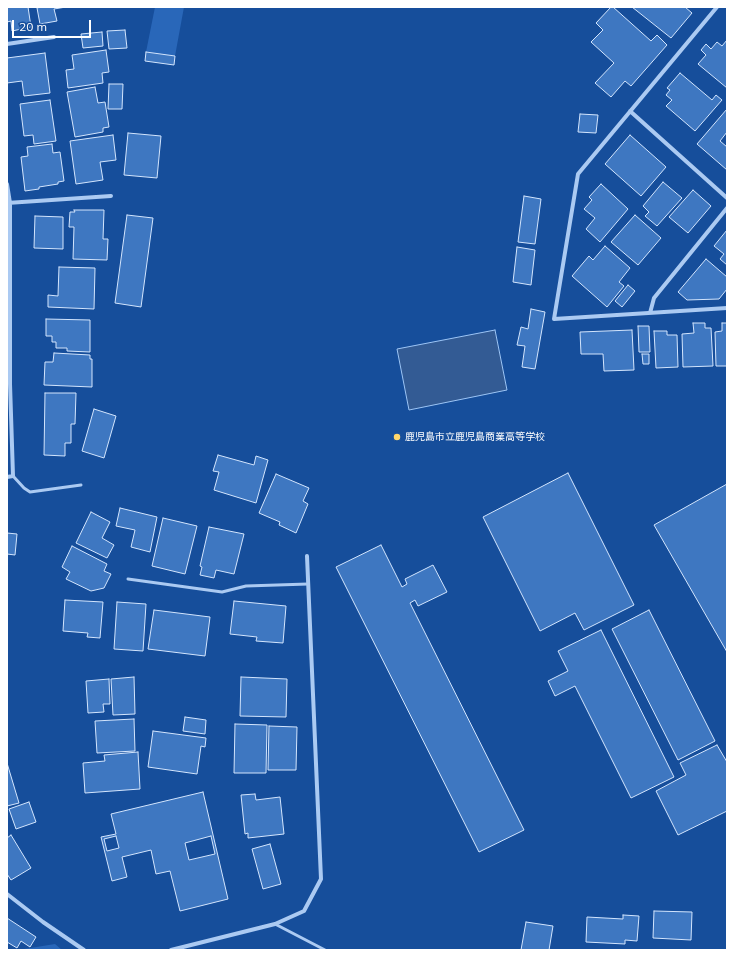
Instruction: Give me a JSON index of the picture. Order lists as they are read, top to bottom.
{
  "places": ["鹿児島市立鹿児島商業高等学校"],
  "scale_bar": "20 m"
}
